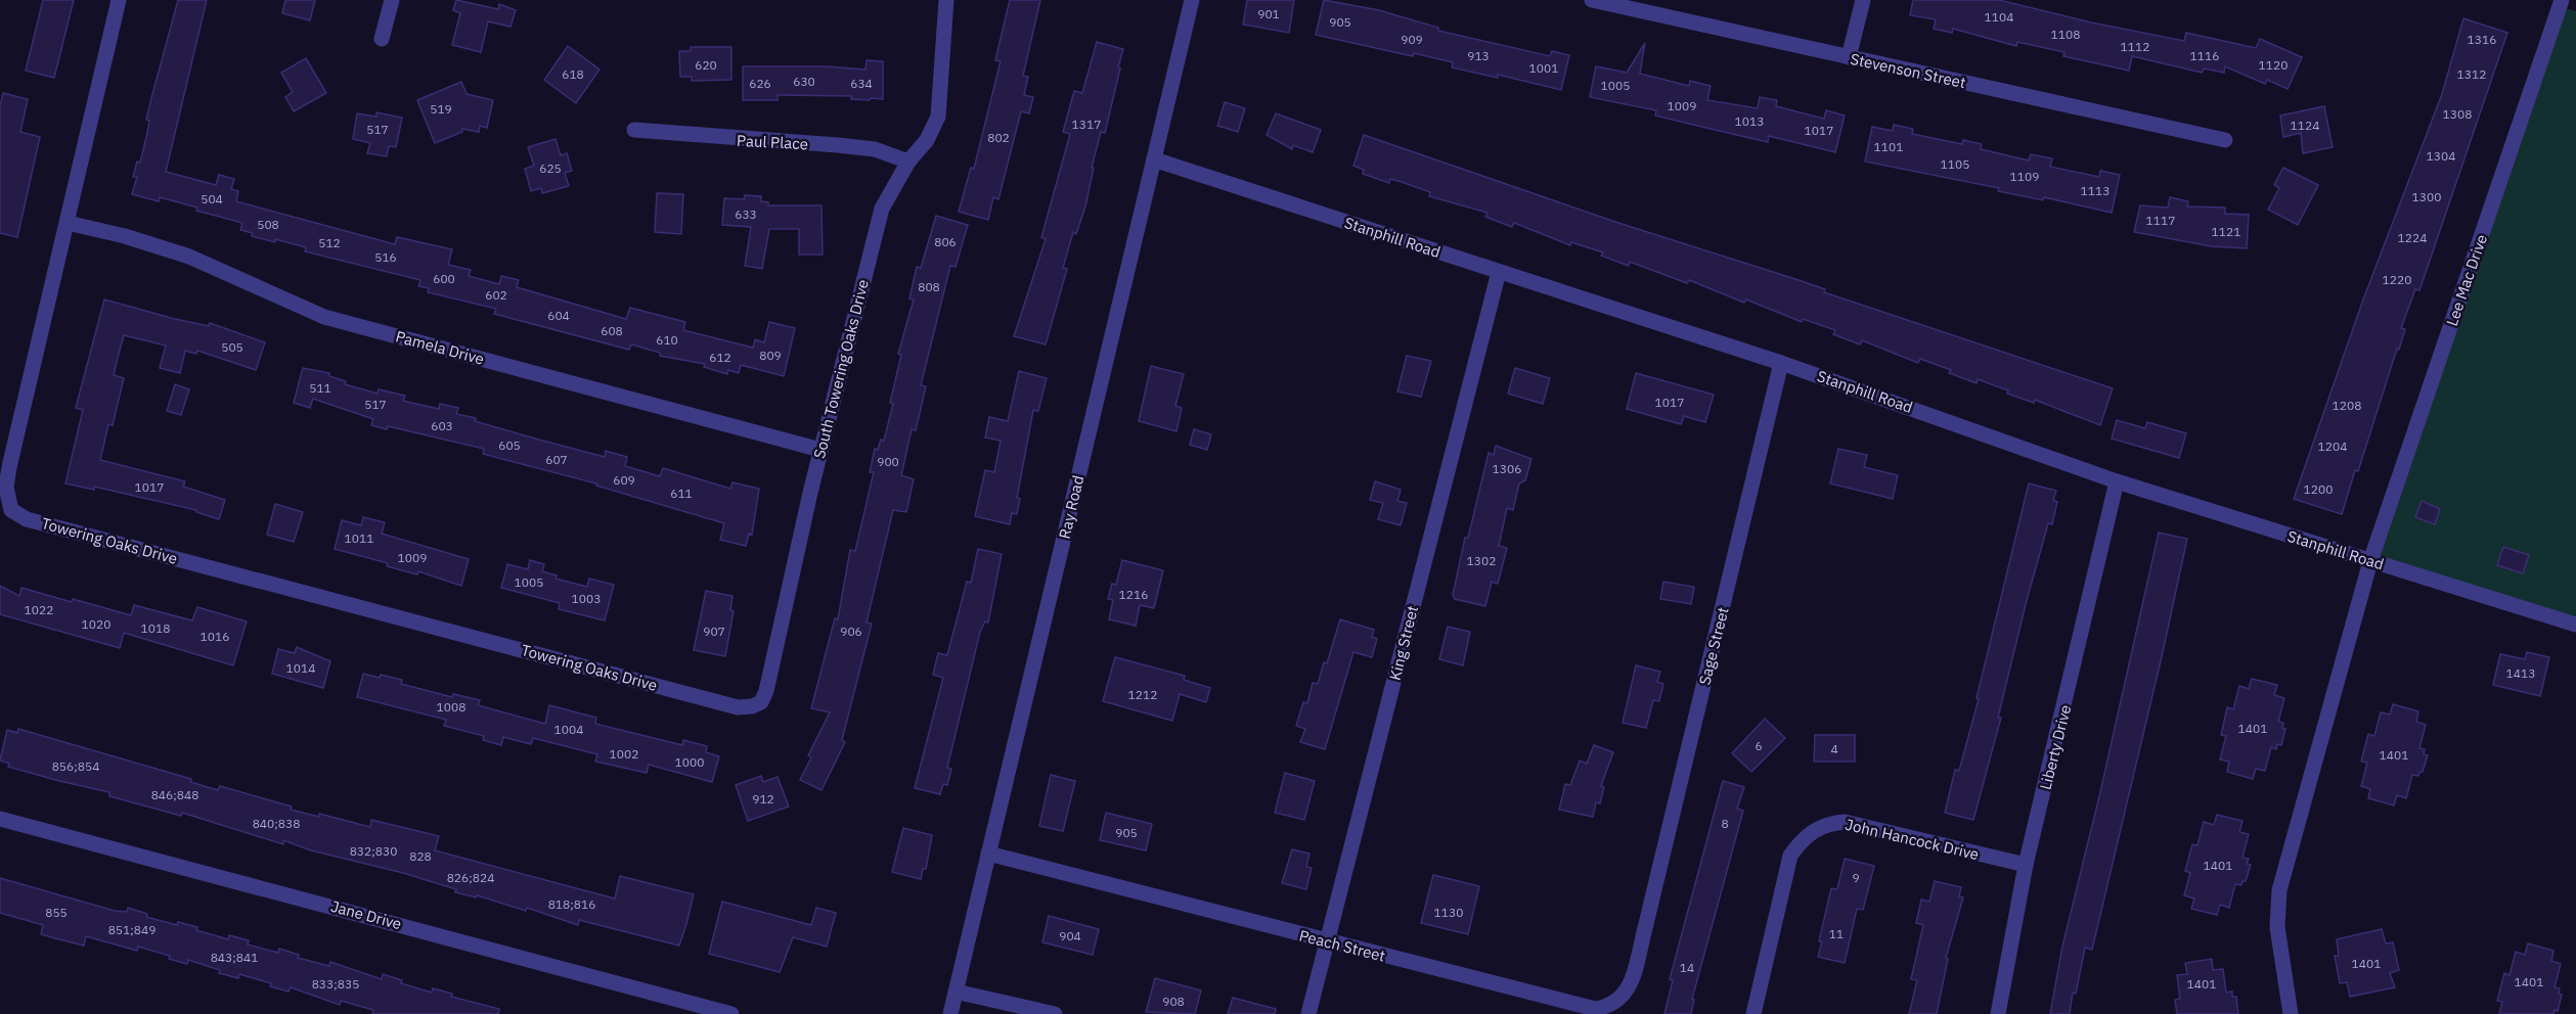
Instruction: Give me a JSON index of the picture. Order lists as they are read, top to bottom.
{
  "streets": {
    "street": [
      "Stevenson Street",
      "Paul Place",
      "Stanphill Road",
      "Lee Mac Drive",
      "Pamela Drive",
      "South Towering Oaks Drive",
      "Ray Road",
      "Towering Oaks Drive",
      "King Street",
      "Sage Street",
      "Liberty Drive",
      "John Hancock Drive",
      "Jane Drive",
      "Peach Street"
    ]
  },
  "crossings": [
    ["Paul Place", "South Towering Oaks Drive"],
    ["Stanphill Road", "Lee Mac Drive"],
    ["Stanphill Road", "Ray Road"],
    ["Stanphill Road", "King Street"],
    ["Stanphill Road", "Sage Street"],
    ["Stanphill Road", "Liberty Drive"],
    ["Pamela Drive", "South Towering Oaks Drive"],
    ["Pamela Drive", "Towering Oaks Drive"],
    ["South Towering Oaks Drive", "Towering Oaks Drive"],
    ["Ray Road", "Peach Street"],
    ["King Street", "Peach Street"],
    ["Sage Street", "Peach Street"],
    ["Liberty Drive", "John Hancock Drive"]
  ],
  "house_numbers": [
    "901",
    "1104",
    "905",
    "1108",
    "909",
    "1316",
    "1112",
    "913",
    "1116",
    "620",
    "1120",
    "1001",
    "618",
    "1312",
    "630",
    "626",
    "634",
    "1005",
    "1009",
    "519",
    "1308",
    "1013",
    "1317",
    "1124",
    "517",
    "1017",
    "802",
    "1101",
    "1304",
    "1105",
    "625",
    "1109",
    "1113",
    "1300",
    "504",
    "633",
    "1117",
    "508",
    "1121",
    "1224",
    "806",
    "512",
    "516",
    "600",
    "1220",
    "808",
    "602",
    "604",
    "608",
    "610",
    "505",
    "809",
    "612",
    "511",
    "1017",
    "517",
    "1208",
    "603",
    "605",
    "1204",
    "607",
    "900",
    "1306",
    "609",
    "1017",
    "1200",
    "611",
    "1011",
    "1009",
    "1302",
    "1005",
    "1216",
    "1003",
    "1022",
    "1020",
    "1018",
    "907",
    "906",
    "1016",
    "1014",
    "1413",
    "1212",
    "1008",
    "1401",
    "1004",
    "6",
    "4",
    "1002",
    "1401",
    "1000",
    "856;854",
    "846;848",
    "912",
    "840;838",
    "8",
    "905",
    "832;830",
    "828",
    "1401",
    "826;824",
    "9",
    "818;816",
    "855",
    "1130",
    "851;849",
    "11",
    "904",
    "843;841",
    "1401",
    "14",
    "1401",
    "833;835",
    "1401",
    "908"
  ]
}
